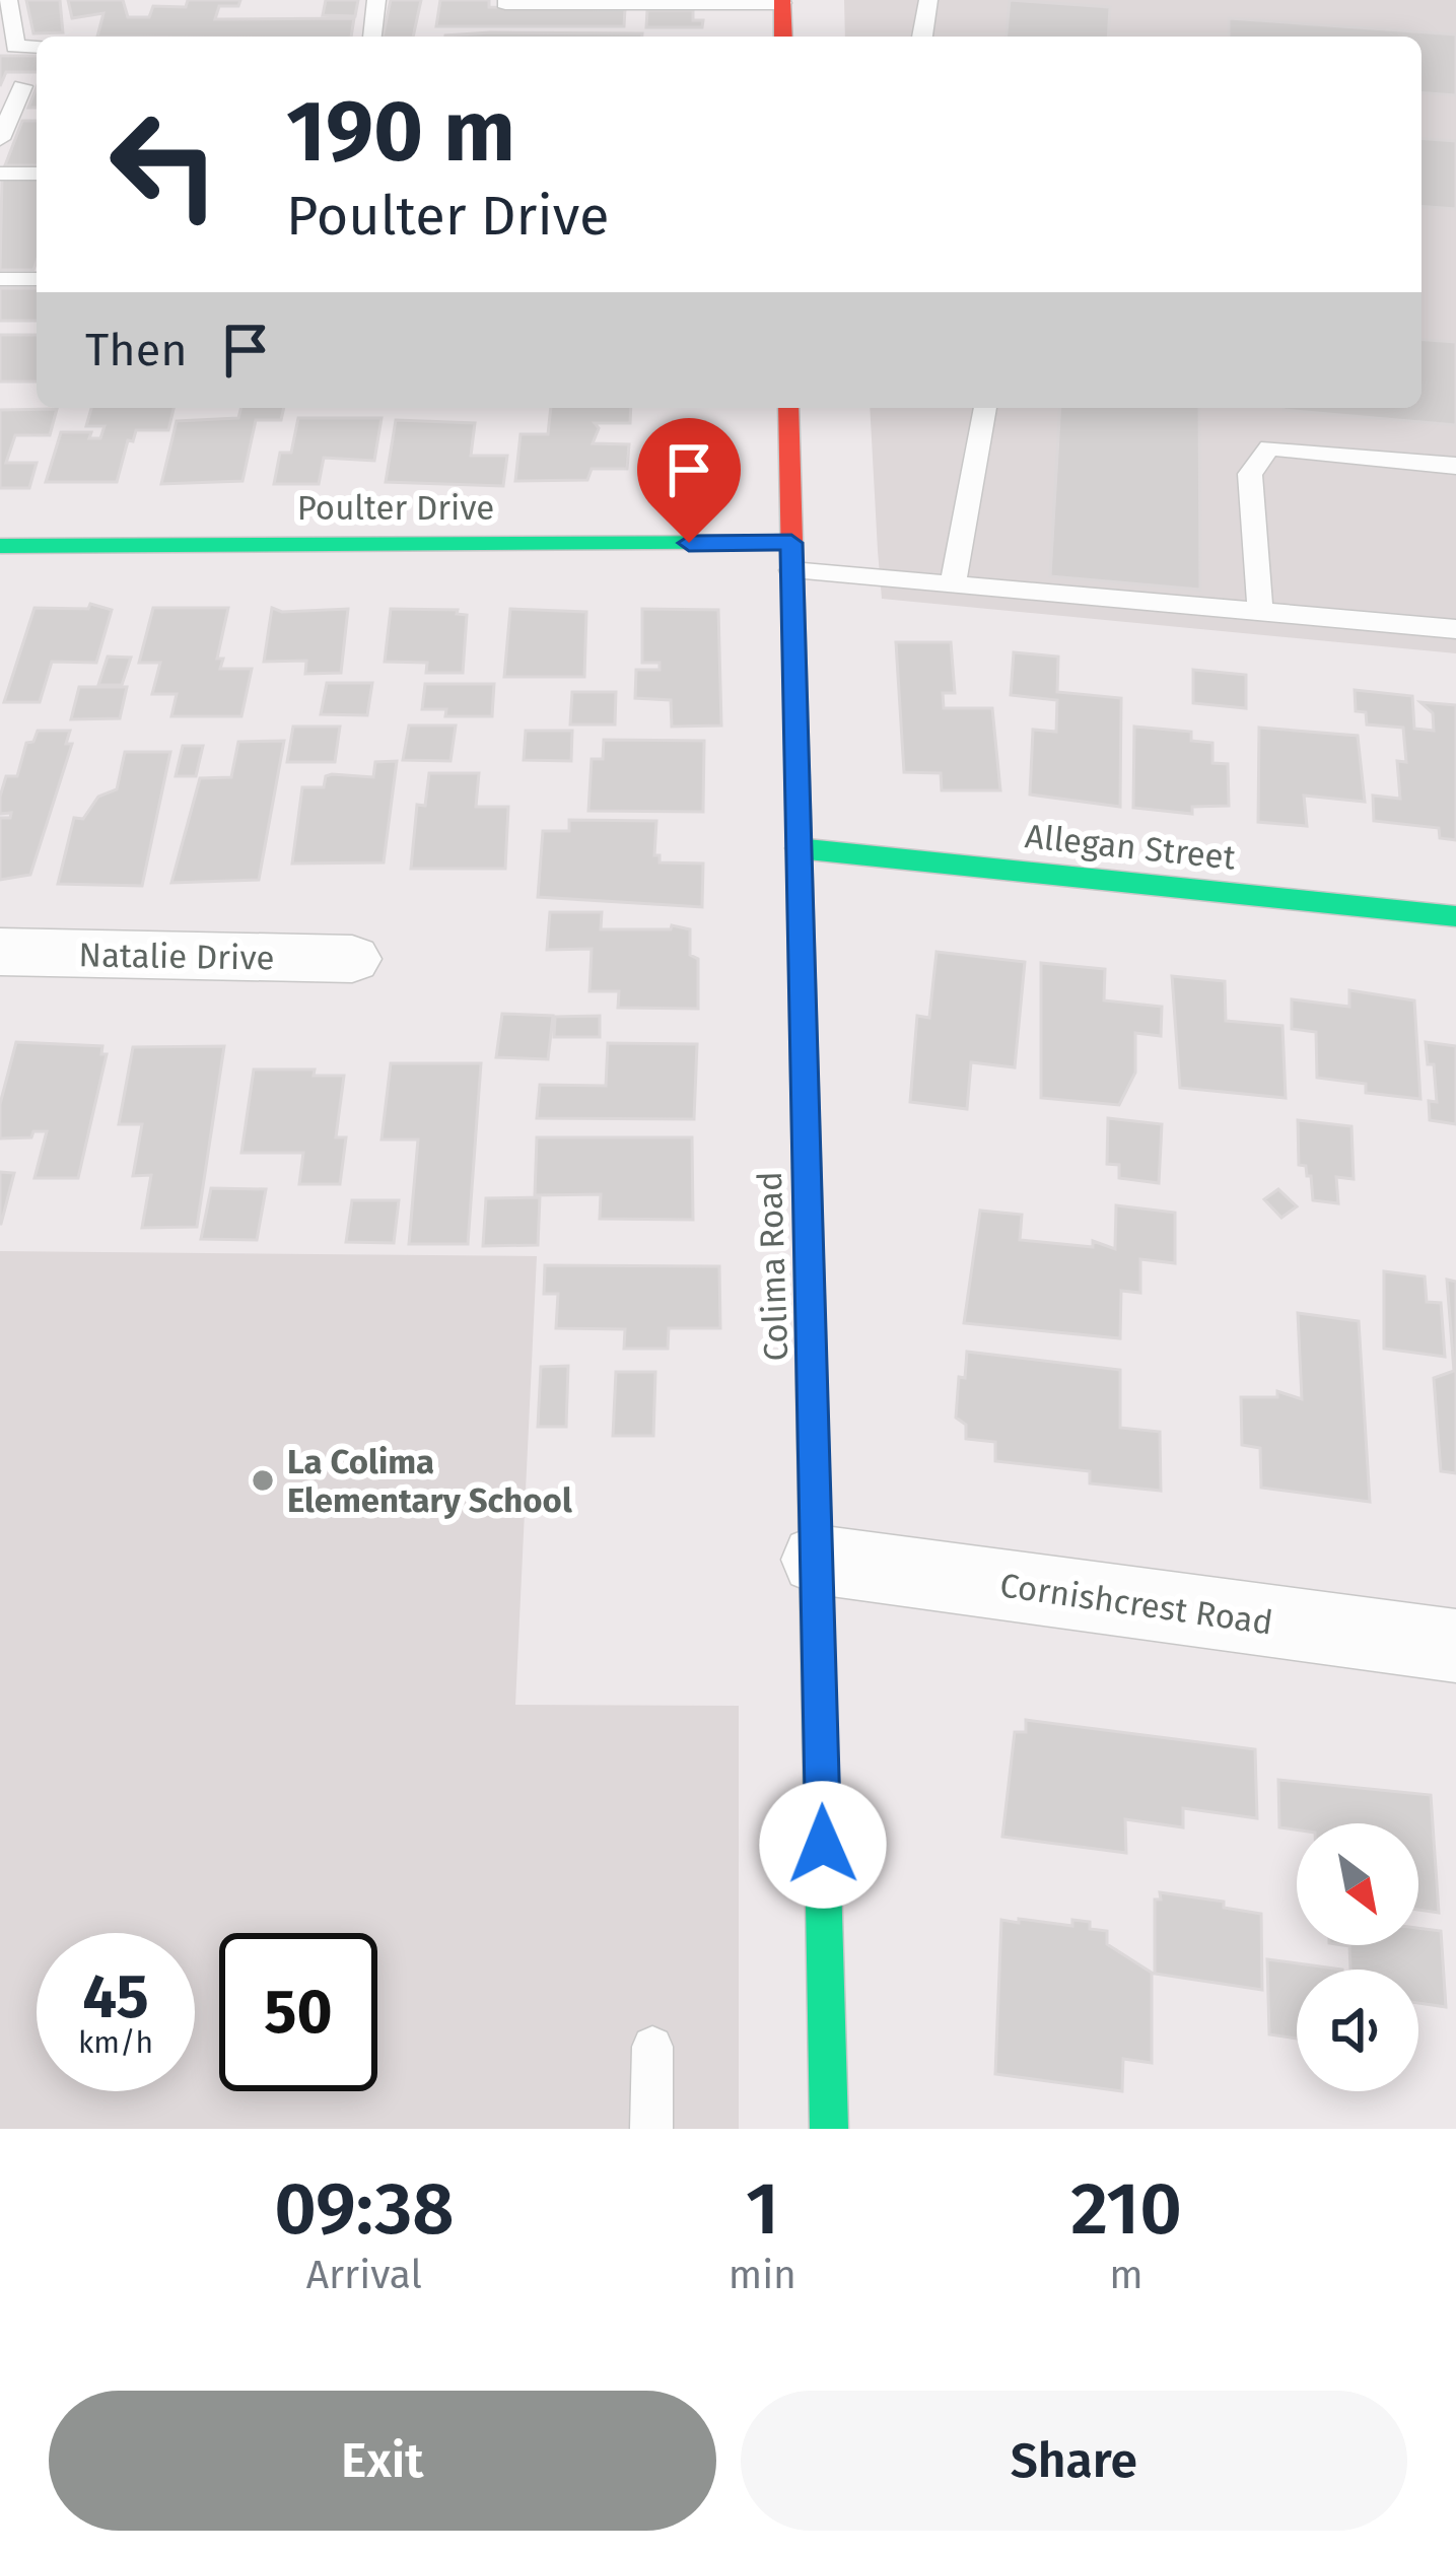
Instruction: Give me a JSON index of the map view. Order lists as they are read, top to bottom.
{
  "streets": {
    "main road": ["Poulter Drive", "Allegan Street", "Colima Road"],
    "street": ["Natalie Drive", "Cornishcrest Road"]
  },
  "crossings": [
    ["Poulter Drive", "Colima Road"],
    ["Allegan Street", "Colima Road"],
    ["Colima Road", "Cornishcrest Road"]
  ],
  "places": ["La Colima Elementary School"],
  "north": "bottom right",
  "page": {
    "turn": ["190 m", "Poulter Drive"],
    "then": "Then",
    "speed": "45 km/h",
    "limit": "50",
    "eta": [
      "09:38",
      "Arrival",
      "1",
      "min",
      "210",
      "m"
    ],
    "buttons": ["Exit", "Share"]
  }
}
